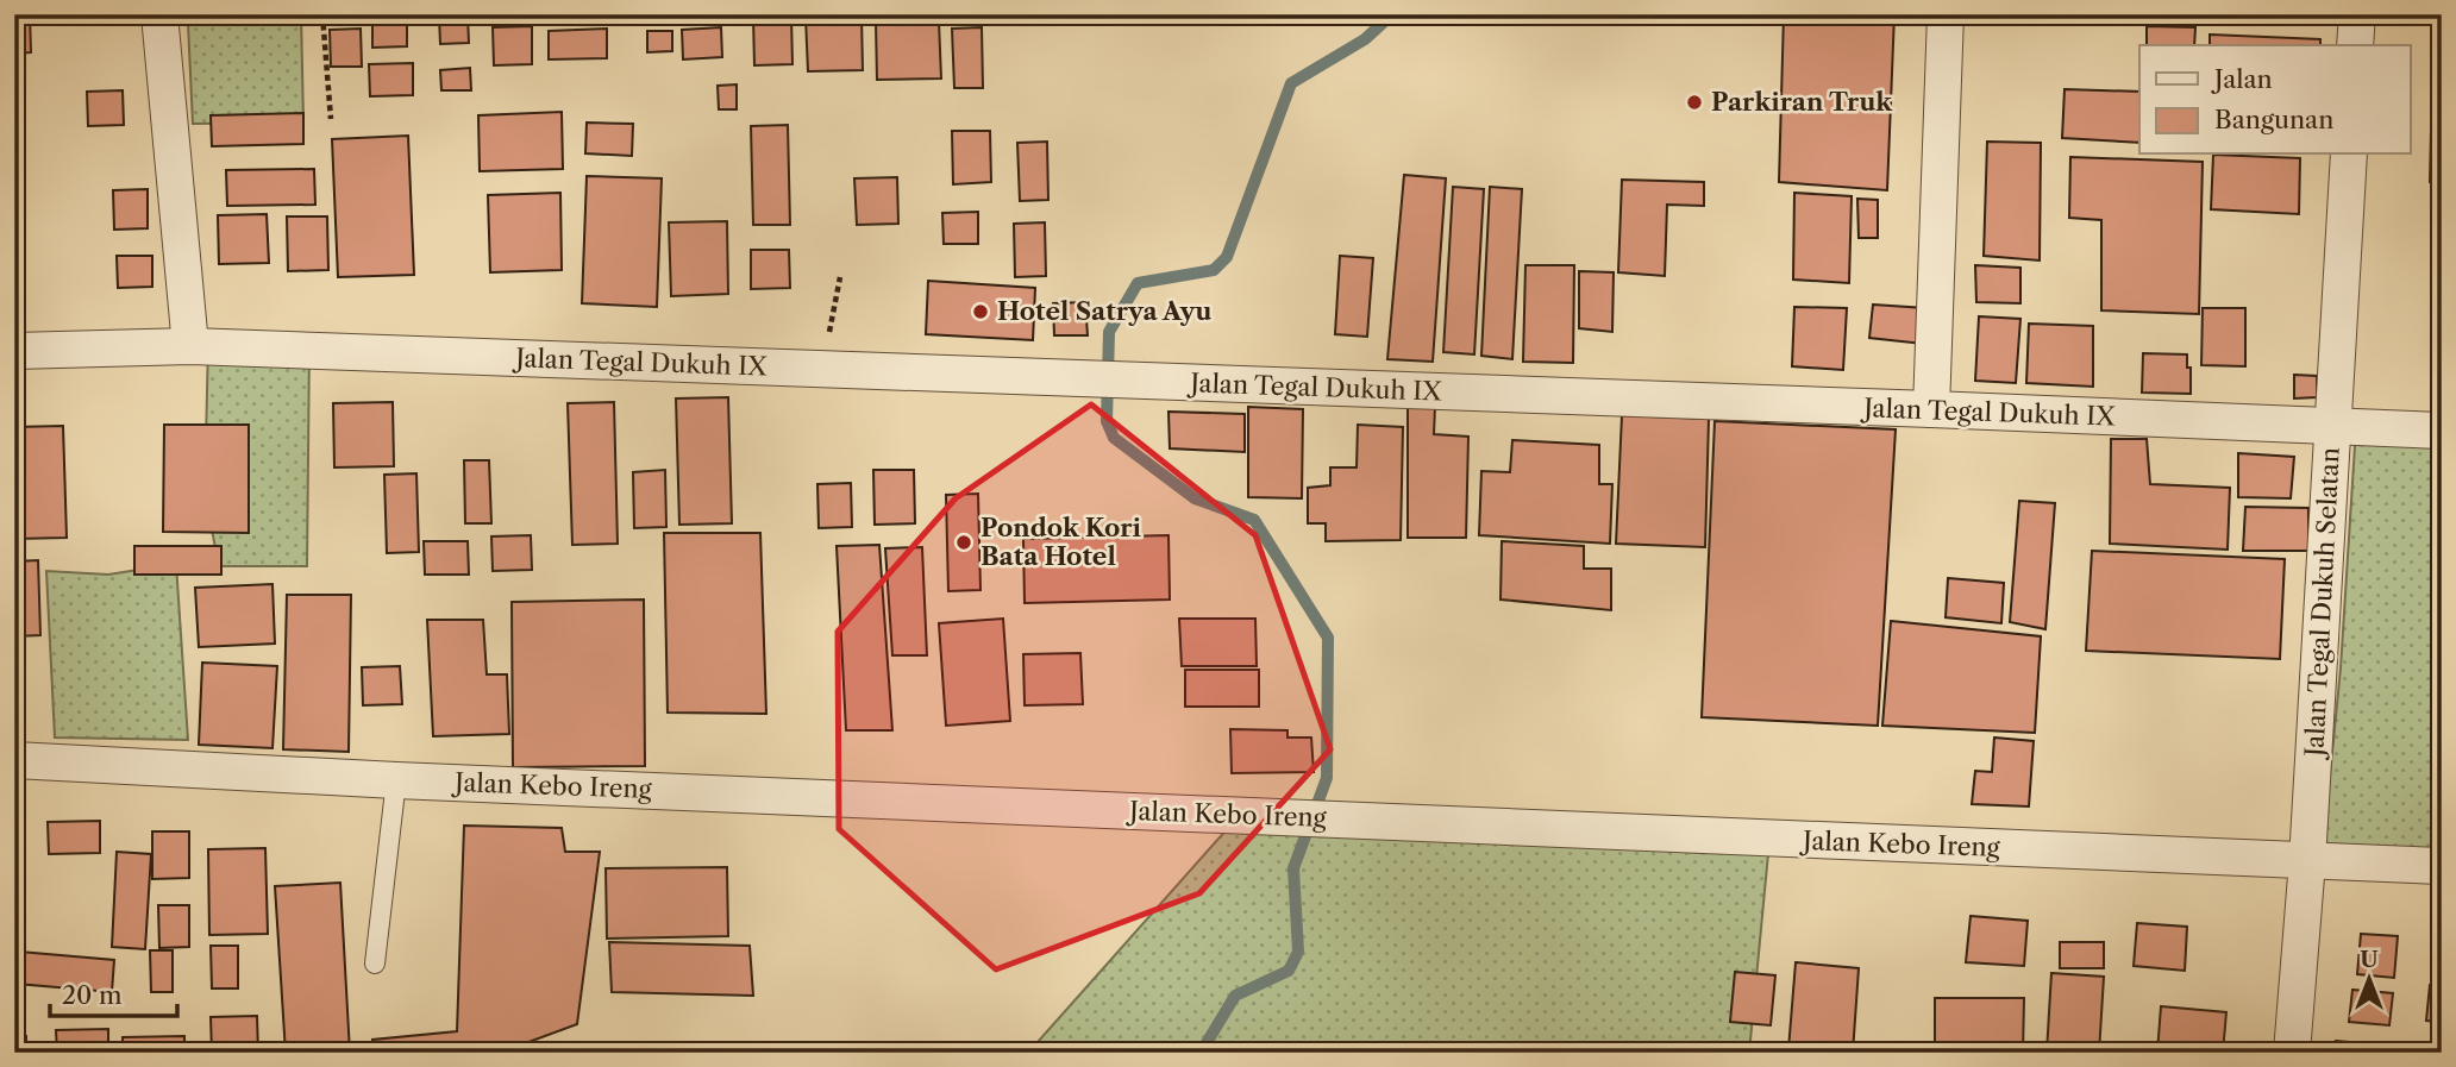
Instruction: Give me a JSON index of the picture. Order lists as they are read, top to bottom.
{
  "streets": {
    "street": ["Jalan Tegal Dukuh IX", "Jalan Tegal Dukuh Selatan", "Jalan Kebo Ireng"]
  },
  "crossings": [
    ["Jalan Tegal Dukuh IX", "Jalan Tegal Dukuh Selatan"],
    ["Jalan Tegal Dukuh Selatan", "Jalan Kebo Ireng"]
  ],
  "places": ["Parkiran Truk", "Hotel Satrya Ayu", "Pondok Kori Bata Hotel"],
  "legend": ["Jalan", "Bangunan"],
  "scale_bar": "20 m",
  "north": "top"
}
